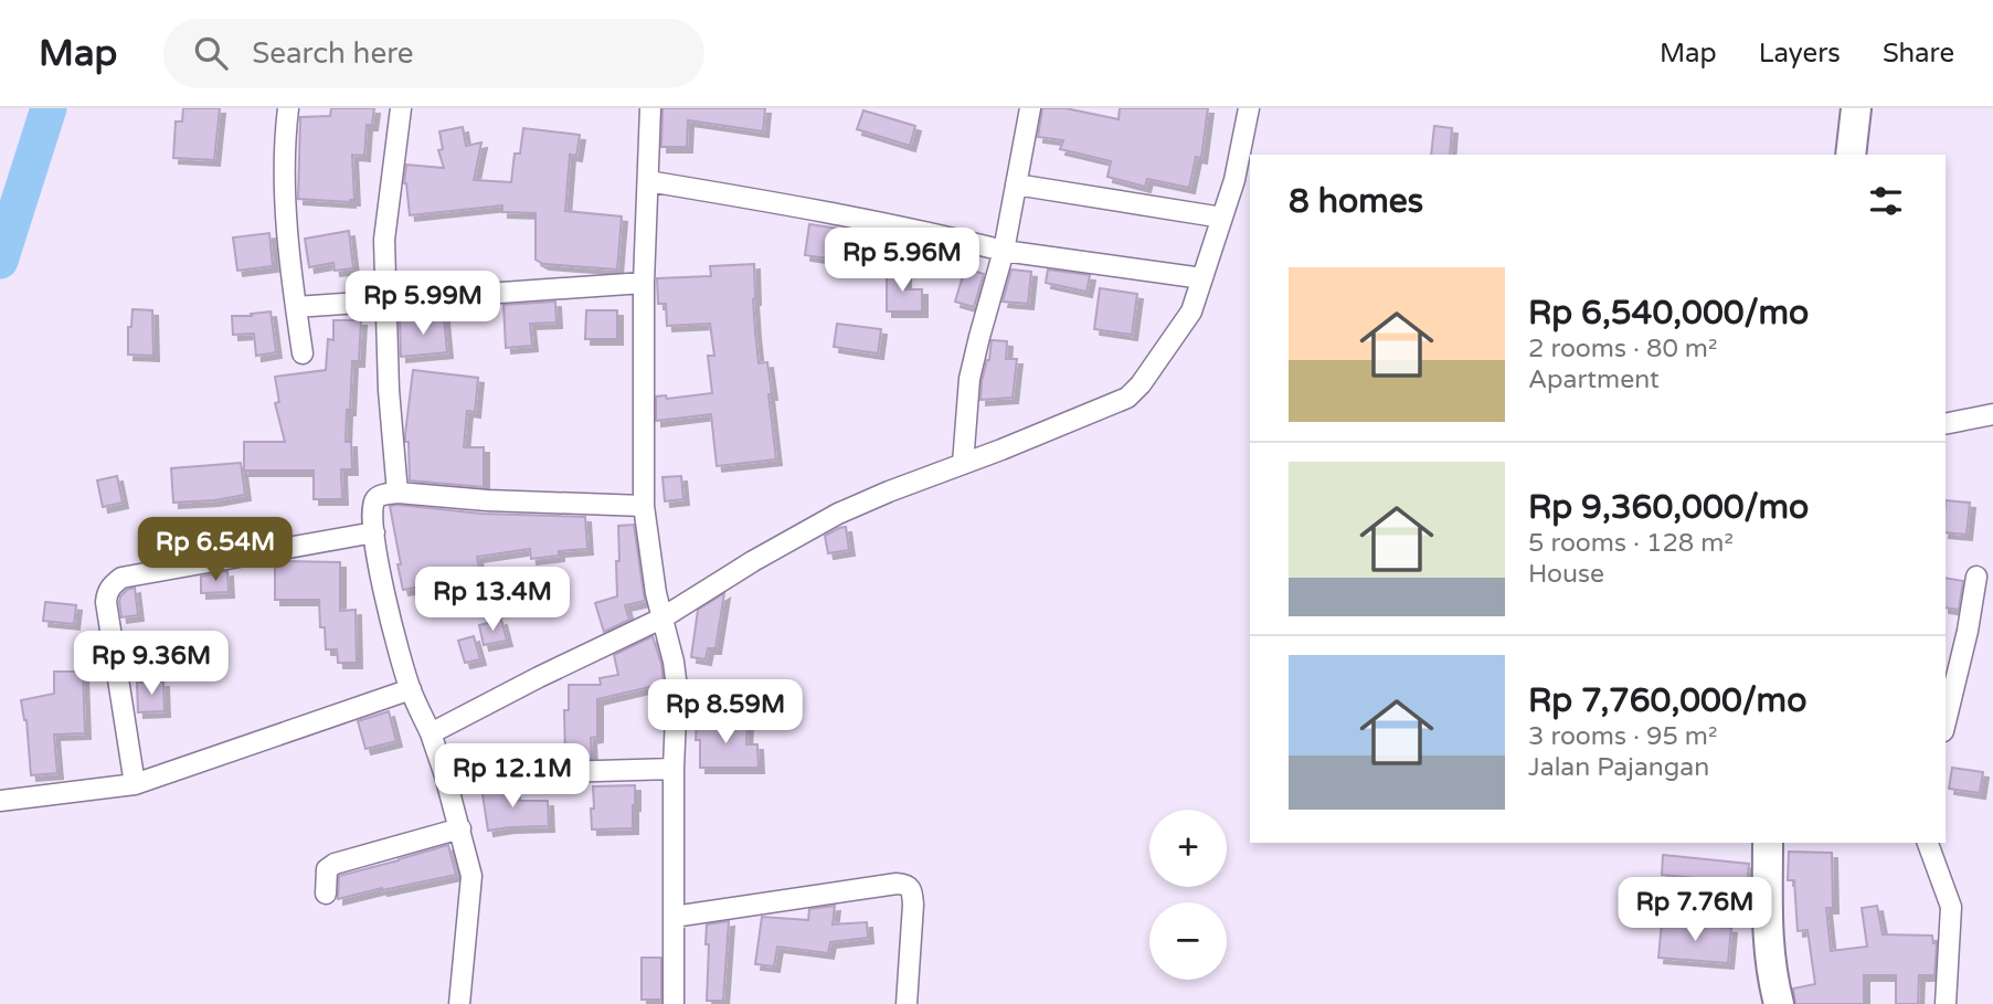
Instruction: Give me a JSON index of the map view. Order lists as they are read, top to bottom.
{
  "page": {
    "header": "Map",
    "search": "Search here",
    "nav": ["Map", "Layers", "Share"],
    "heading": "8 homes",
    "price": [
      "Rp 5.96M",
      "Rp 5.99M",
      "Rp 6.54M",
      "Rp 13.4M",
      "Rp 9.36M",
      "Rp 8.59M",
      "Rp 12.1M",
      "Rp 7.76M"
    ],
    "list": [
      {
        "name": "Rp 6,540,000/mo",
        "note": "2 rooms · 80 m² · Apartment"
      },
      {
        "name": "Rp 9,360,000/mo",
        "note": "5 rooms · 128 m² · House"
      },
      {
        "name": "Rp 7,760,000/mo",
        "note": "3 rooms · 95 m² · Jalan Pajangan"
      }
    ],
    "map_buttons": ["+", "−"]
  }
}
